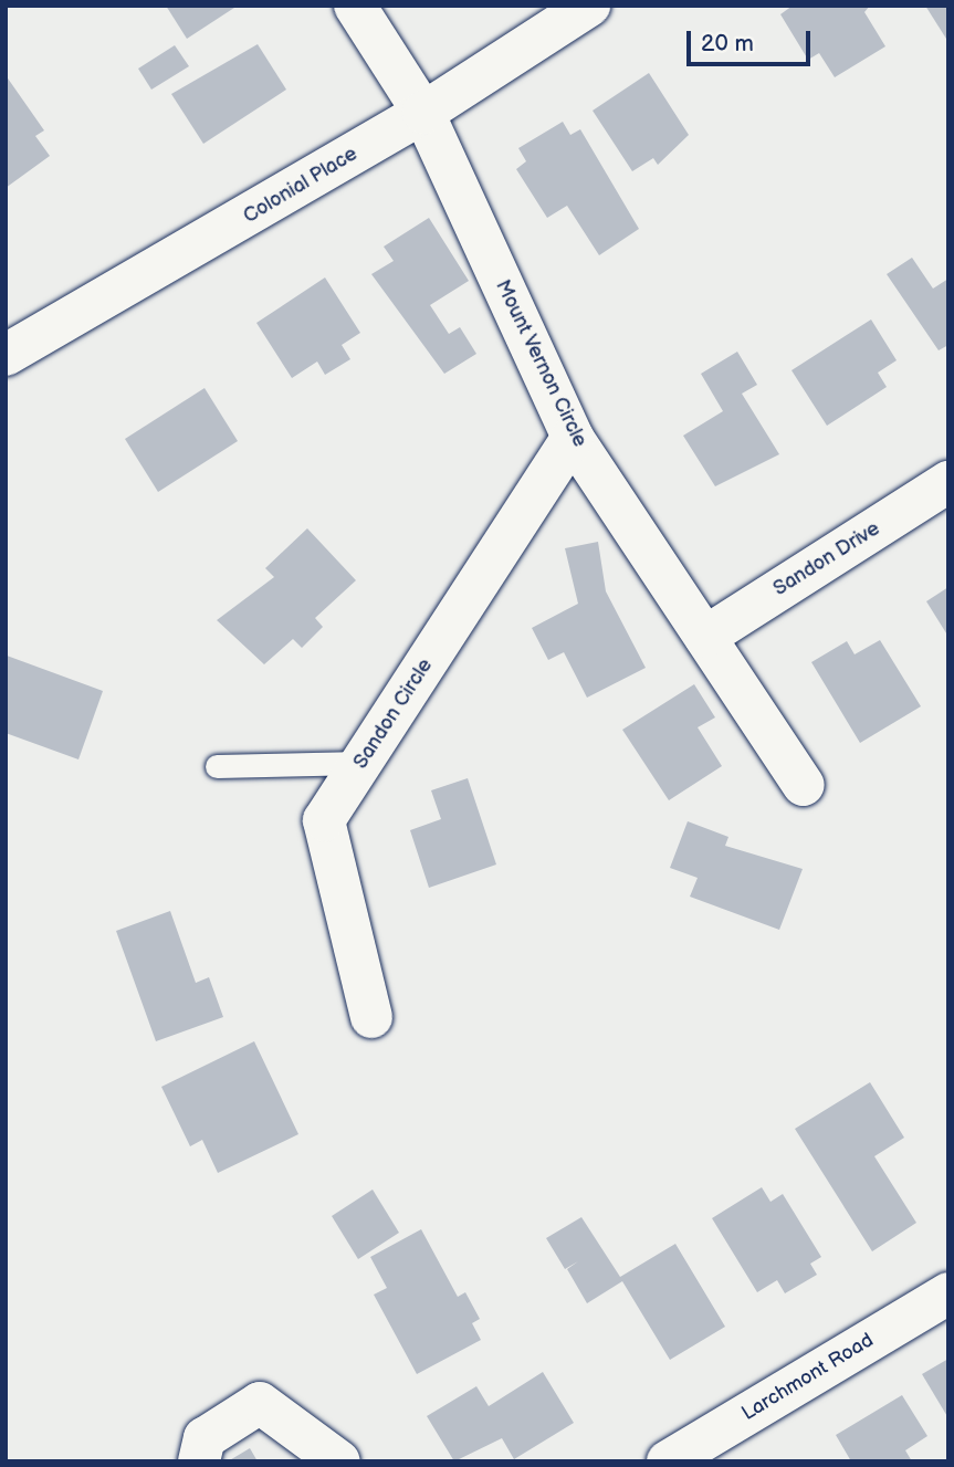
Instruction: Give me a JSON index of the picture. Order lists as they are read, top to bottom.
{
  "streets": {
    "street": [
      "Colonial Place",
      "Mount Vernon Circle",
      "Sandon Drive",
      "Sandon Circle",
      "Larchmont Road"
    ]
  },
  "crossings": [
    ["Colonial Place", "Mount Vernon Circle"],
    ["Mount Vernon Circle", "Sandon Drive"],
    ["Mount Vernon Circle", "Sandon Circle"]
  ],
  "scale_bar": "20 m"
}
